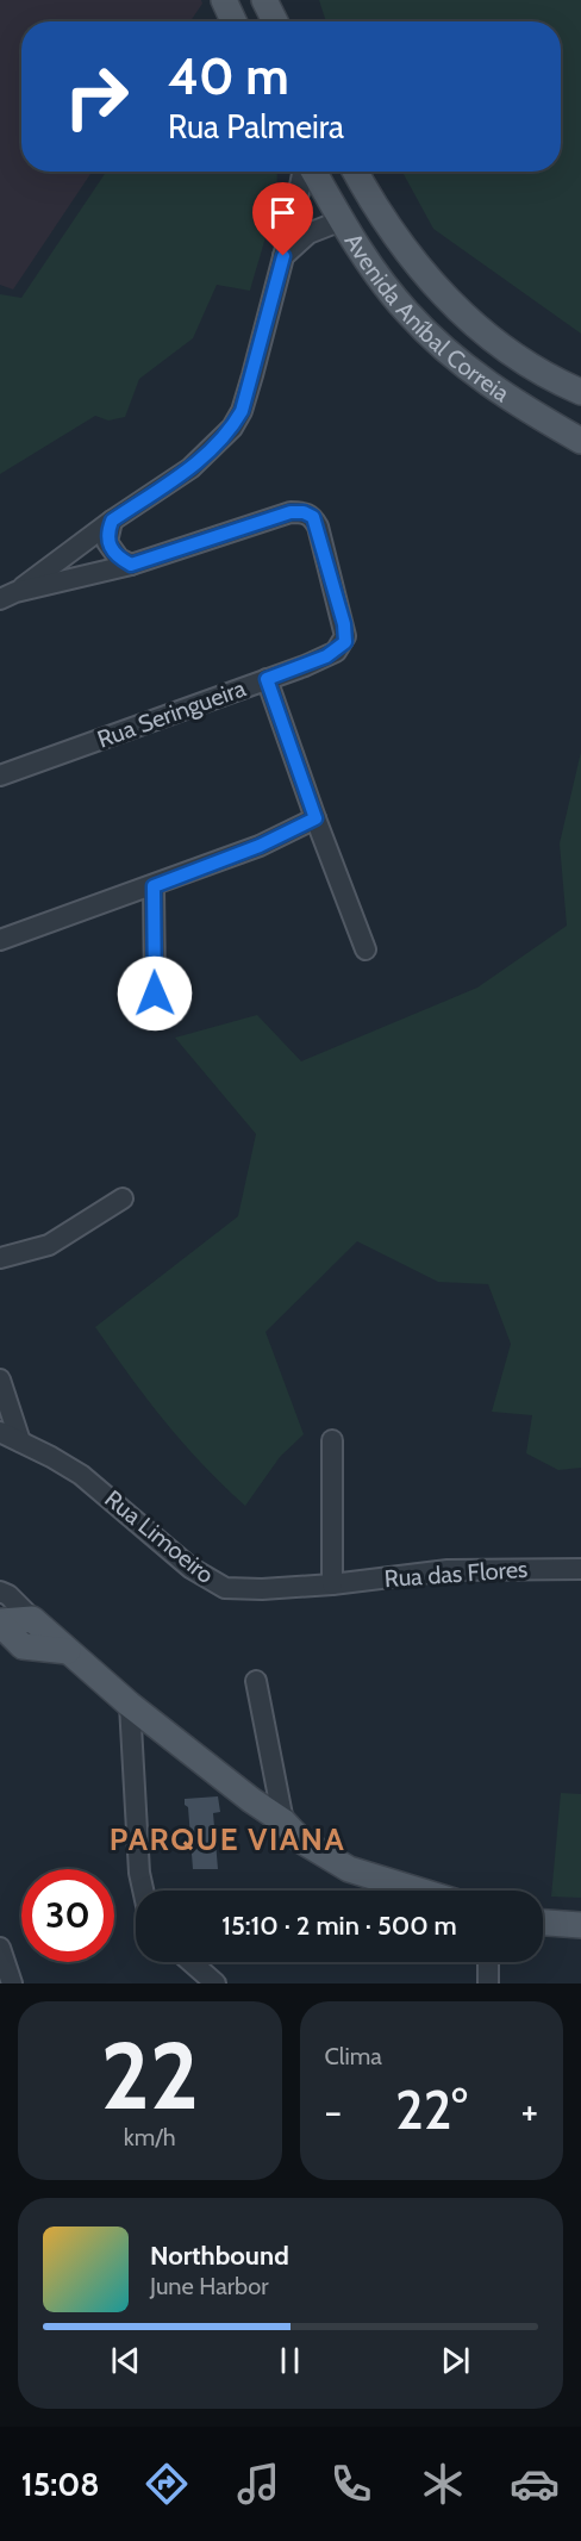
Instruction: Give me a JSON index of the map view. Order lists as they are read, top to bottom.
{
  "streets": {
    "main road": ["Avenida Aníbal Correia"],
    "street": ["Rua Seringueira", "Rua Limoeiro", "Rua das Flores"]
  },
  "crossings": [
    ["Rua Limoeiro", "Rua das Flores"]
  ],
  "districts": ["PARQUE VIANA"],
  "page": {
    "turn": ["40 m", "Rua Palmeira"],
    "limit": "30",
    "trip": "15:10 · 2 min · 500 m",
    "tile": [
      ["22", "km/h"],
      "Clima"
    ],
    "heat": ["−", "22°", "+"],
    "song": ["Northbound", "June Harbor"],
    "tabs": "15:08"
  }
}
